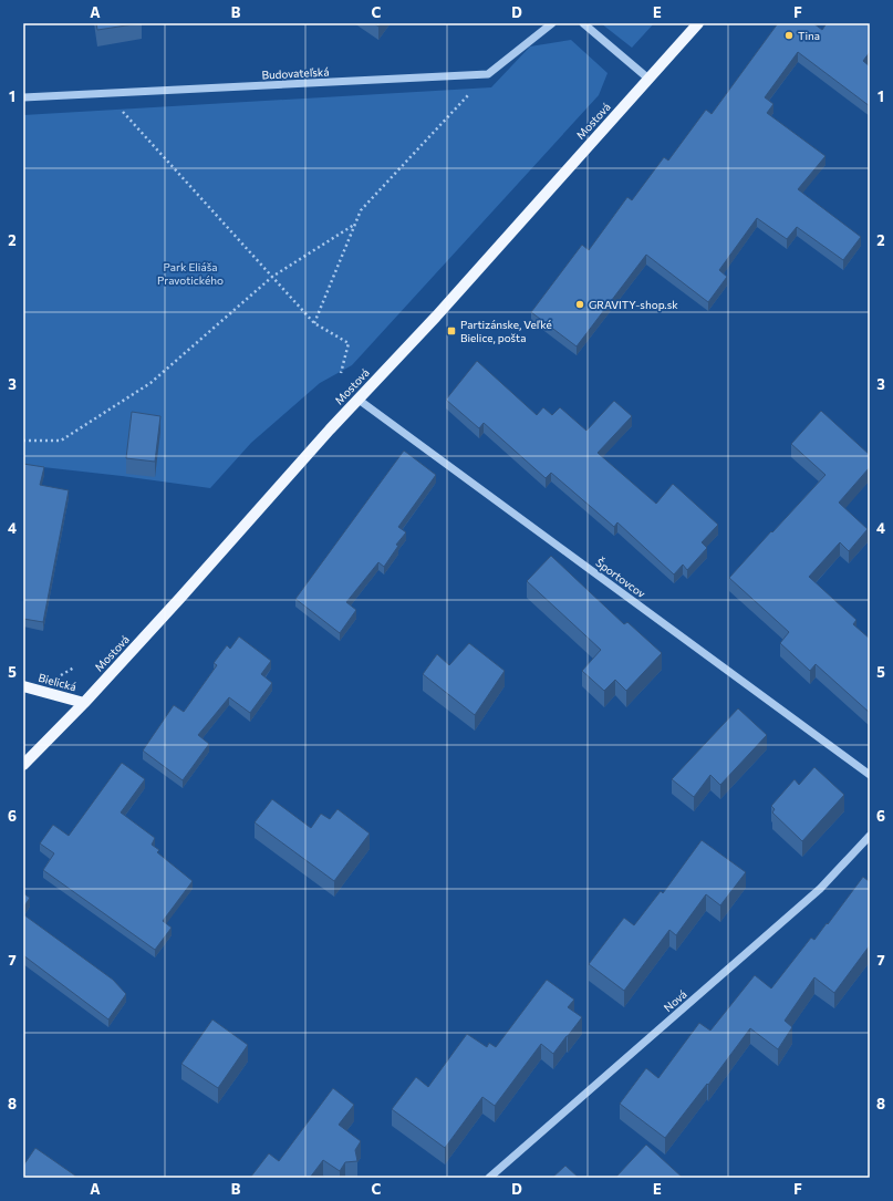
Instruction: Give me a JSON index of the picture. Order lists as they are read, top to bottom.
{
  "streets": {
    "main road": ["Mostová", "Bielická"],
    "street": ["Budovateľská", "Športovcov", "Nová"]
  },
  "crossings": [
    ["Mostová", "Športovcov"],
    ["Mostová", "Bielická"]
  ],
  "parks": ["Park Eliáša Pravotického"],
  "places": {
    "other": ["Tina", "GRAVITY-shop.sk"],
    "transit": ["Partizánske, Veľké Bielice, pošta"]
  },
  "grid": {
    "columns": [
      "A",
      "B",
      "C",
      "D",
      "E",
      "F"
    ],
    "rows": [
      "1",
      "2",
      "3",
      "4",
      "5",
      "6",
      "7",
      "8"
    ]
  }
}
